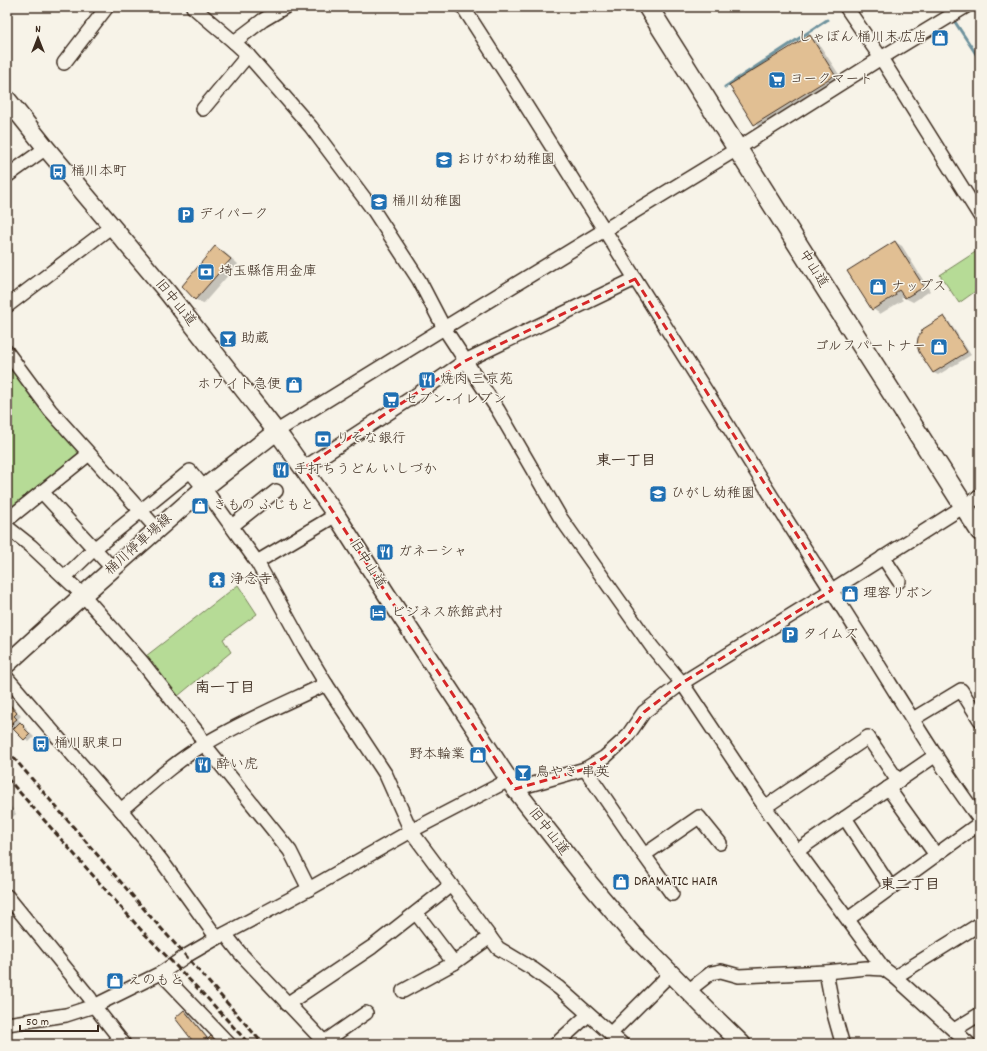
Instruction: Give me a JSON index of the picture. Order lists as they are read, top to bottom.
{
  "streets": {
    "highway": ["中山道"],
    "main road": ["旧中山道", "桶川停車場線"]
  },
  "crossings": [
    ["旧中山道", "桶川停車場線"]
  ],
  "districts": ["東一丁目", "南一丁目", "東二丁目"],
  "places": {
    "shop": [
      "しゃぼん 桶川末広店",
      "ナップス",
      "ゴルフパートナー",
      "ホワイト急便",
      "きもの ふじもと",
      "理容リボン",
      "野本輪業",
      "DRAMATIC HAIR",
      "えのもと"
    ],
    "supermarket": ["ヨークマート", "セブン-イレブン"],
    "school or university": ["おけがわ幼稚園", "桶川幼稚園", "ひがし幼稚園"],
    "bus stop": ["桶川本町", "桶川駅東口"],
    "parking": ["デイパーク", "タイムズ"],
    "bank": ["埼玉縣信用金庫", "りそな銀行"],
    "bar": ["助蔵", "鳥やき 串英"],
    "restaurant": [
      "焼肉 三京苑",
      "手打ちうどん いしづか",
      "ガネーシャ",
      "酔い虎"
    ],
    "temple": ["浄念寺"],
    "hotel": ["ビジネス旅館武村"]
  },
  "scale_bar": "50 m",
  "north": "top"
}
